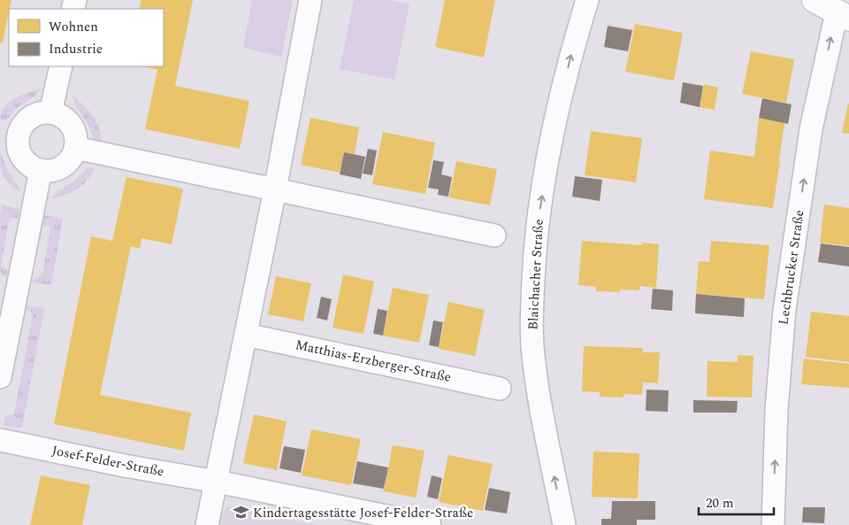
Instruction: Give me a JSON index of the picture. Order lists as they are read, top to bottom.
{
  "streets": {
    "street": [
      "Lechbrucker Straße",
      "Blaichacher Straße",
      "Matthias-Erzberger-Straße",
      "Josef-Felder-Straße"
    ]
  },
  "one_way": ["Lechbrucker Straße", "Blaichacher Straße"],
  "places": {
    "school or university": ["Kindertagesstätte Josef-Felder-Straße"]
  },
  "legend": ["Wohnen", "Industrie"],
  "scale_bar": "20 m"
}
